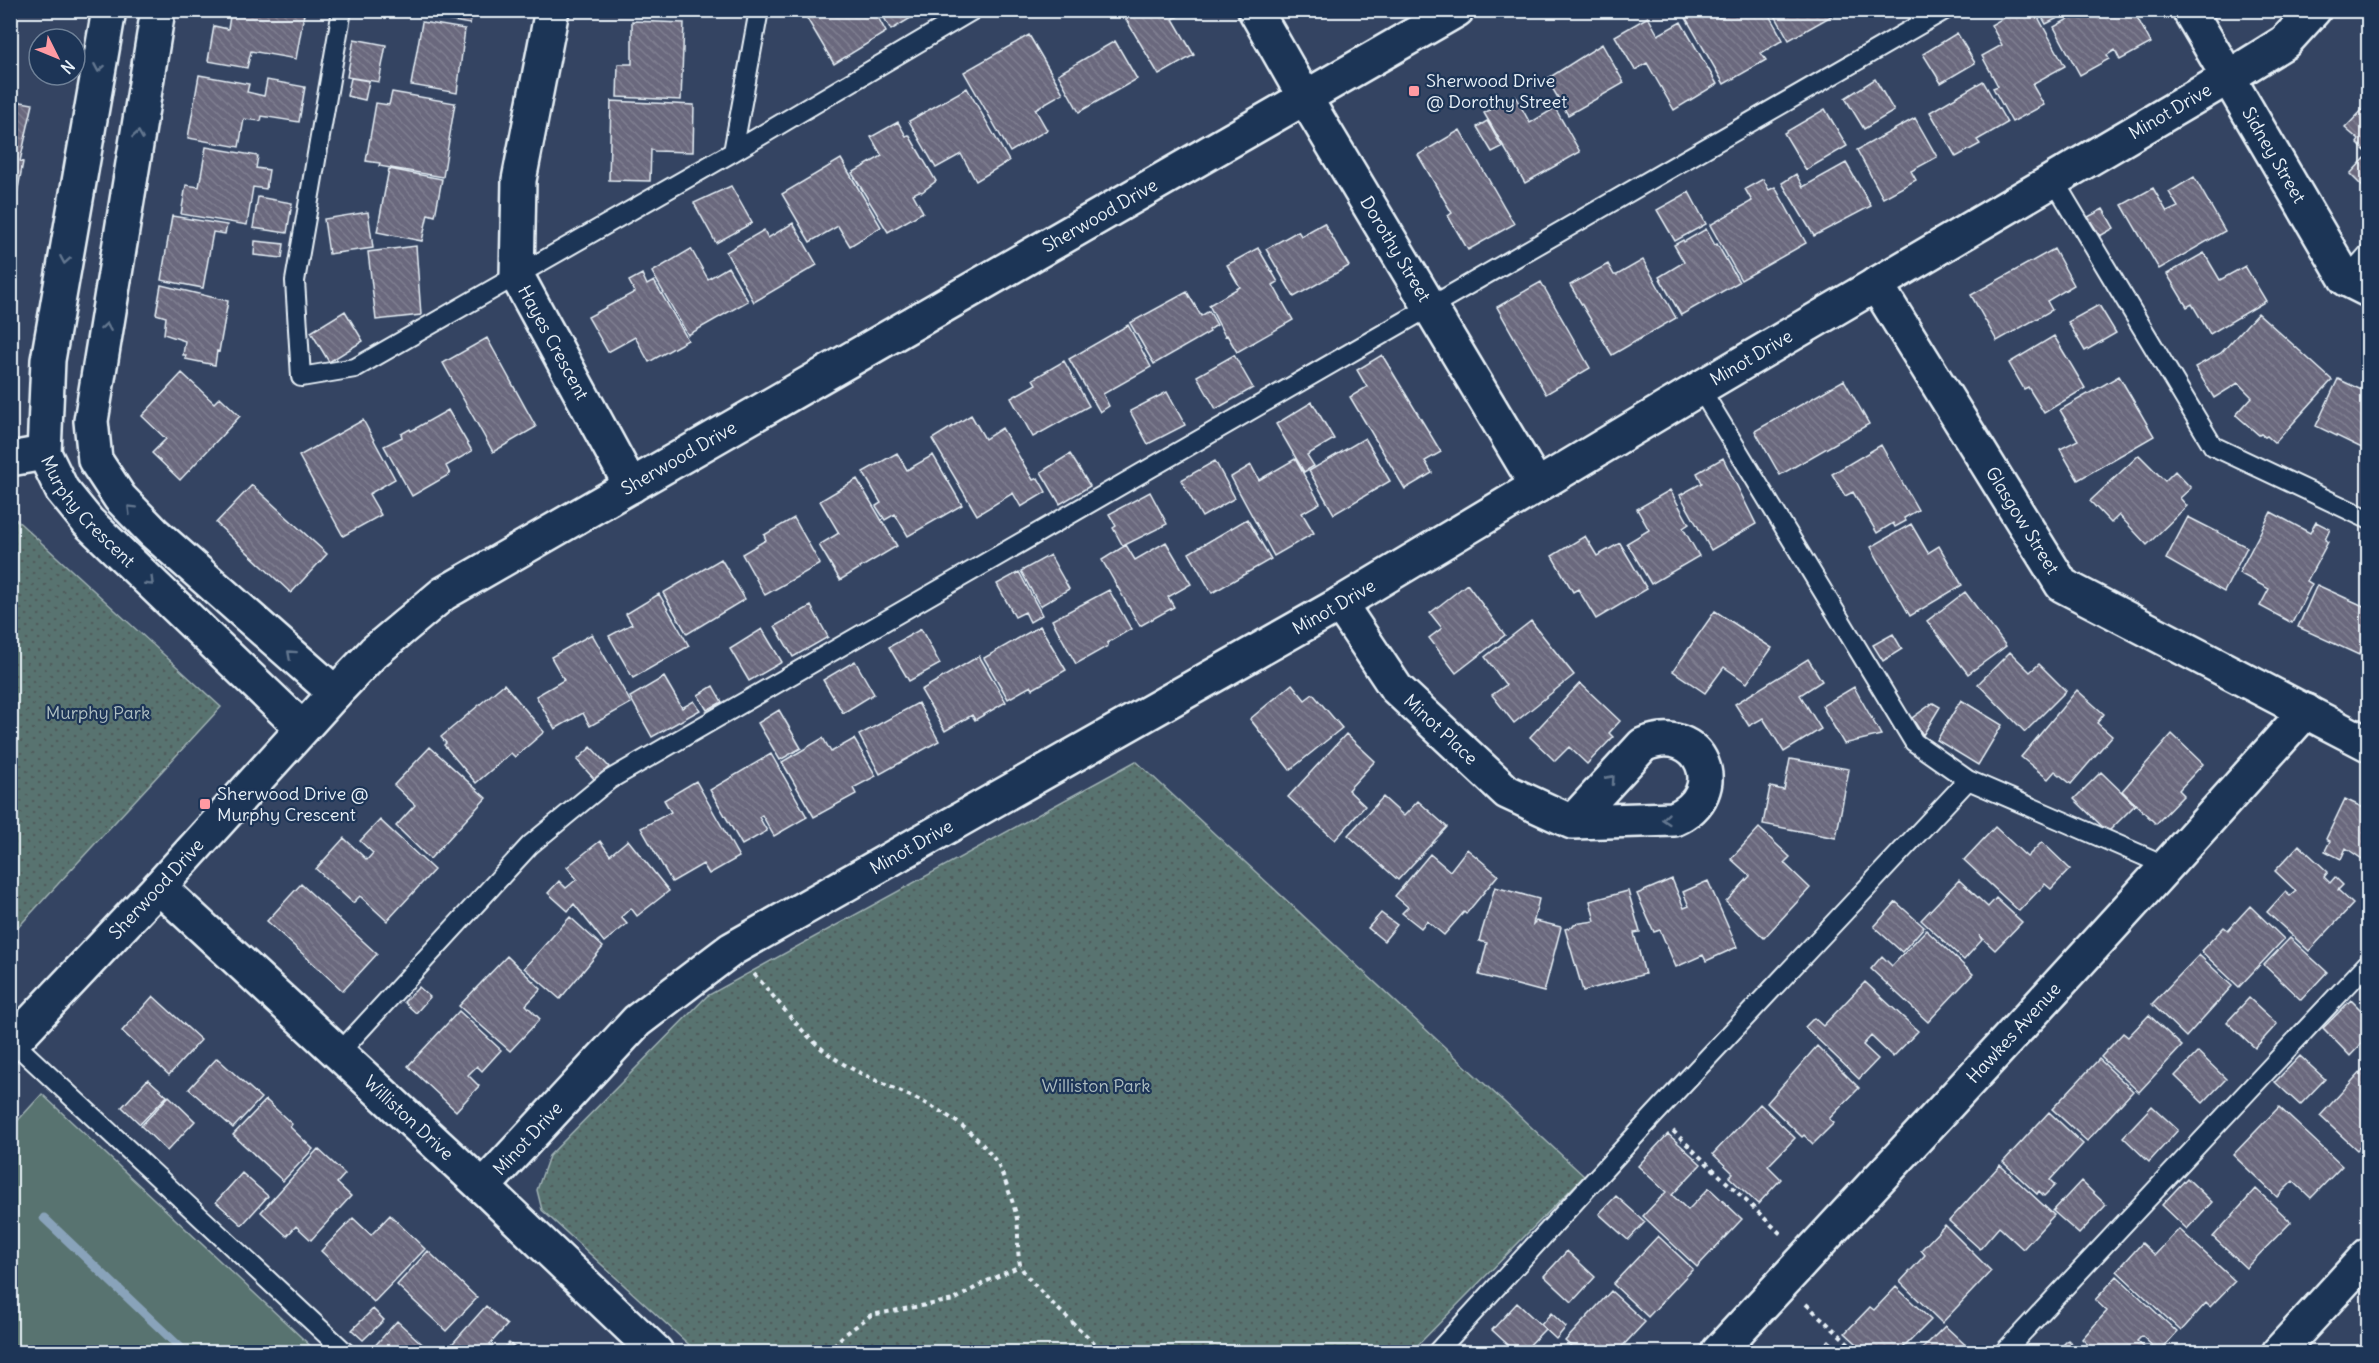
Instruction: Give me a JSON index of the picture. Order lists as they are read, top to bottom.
{
  "streets": {
    "street": [
      "Minot Drive",
      "Sidney Street",
      "Sherwood Drive",
      "Dorothy Street",
      "Hayes Crescent",
      "Murphy Crescent",
      "Glasgow Street",
      "Minot Place",
      "Hawkes Avenue",
      "Williston Drive"
    ]
  },
  "crossings": [
    ["Minot Drive", "Sidney Street"],
    ["Minot Drive", "Dorothy Street"],
    ["Minot Drive", "Glasgow Street"],
    ["Minot Drive", "Minot Place"],
    ["Minot Drive", "Williston Drive"],
    ["Sherwood Drive", "Dorothy Street"],
    ["Sherwood Drive", "Hayes Crescent"],
    ["Sherwood Drive", "Murphy Crescent"],
    ["Sherwood Drive", "Williston Drive"],
    ["Glasgow Street", "Hawkes Avenue"]
  ],
  "parks": ["Murphy Park", "Williston Park"],
  "places": {
    "transit": ["Sherwood Drive @ Dorothy Street", "Sherwood Drive @ Murphy Crescent"]
  },
  "north": "bottom right"
}
